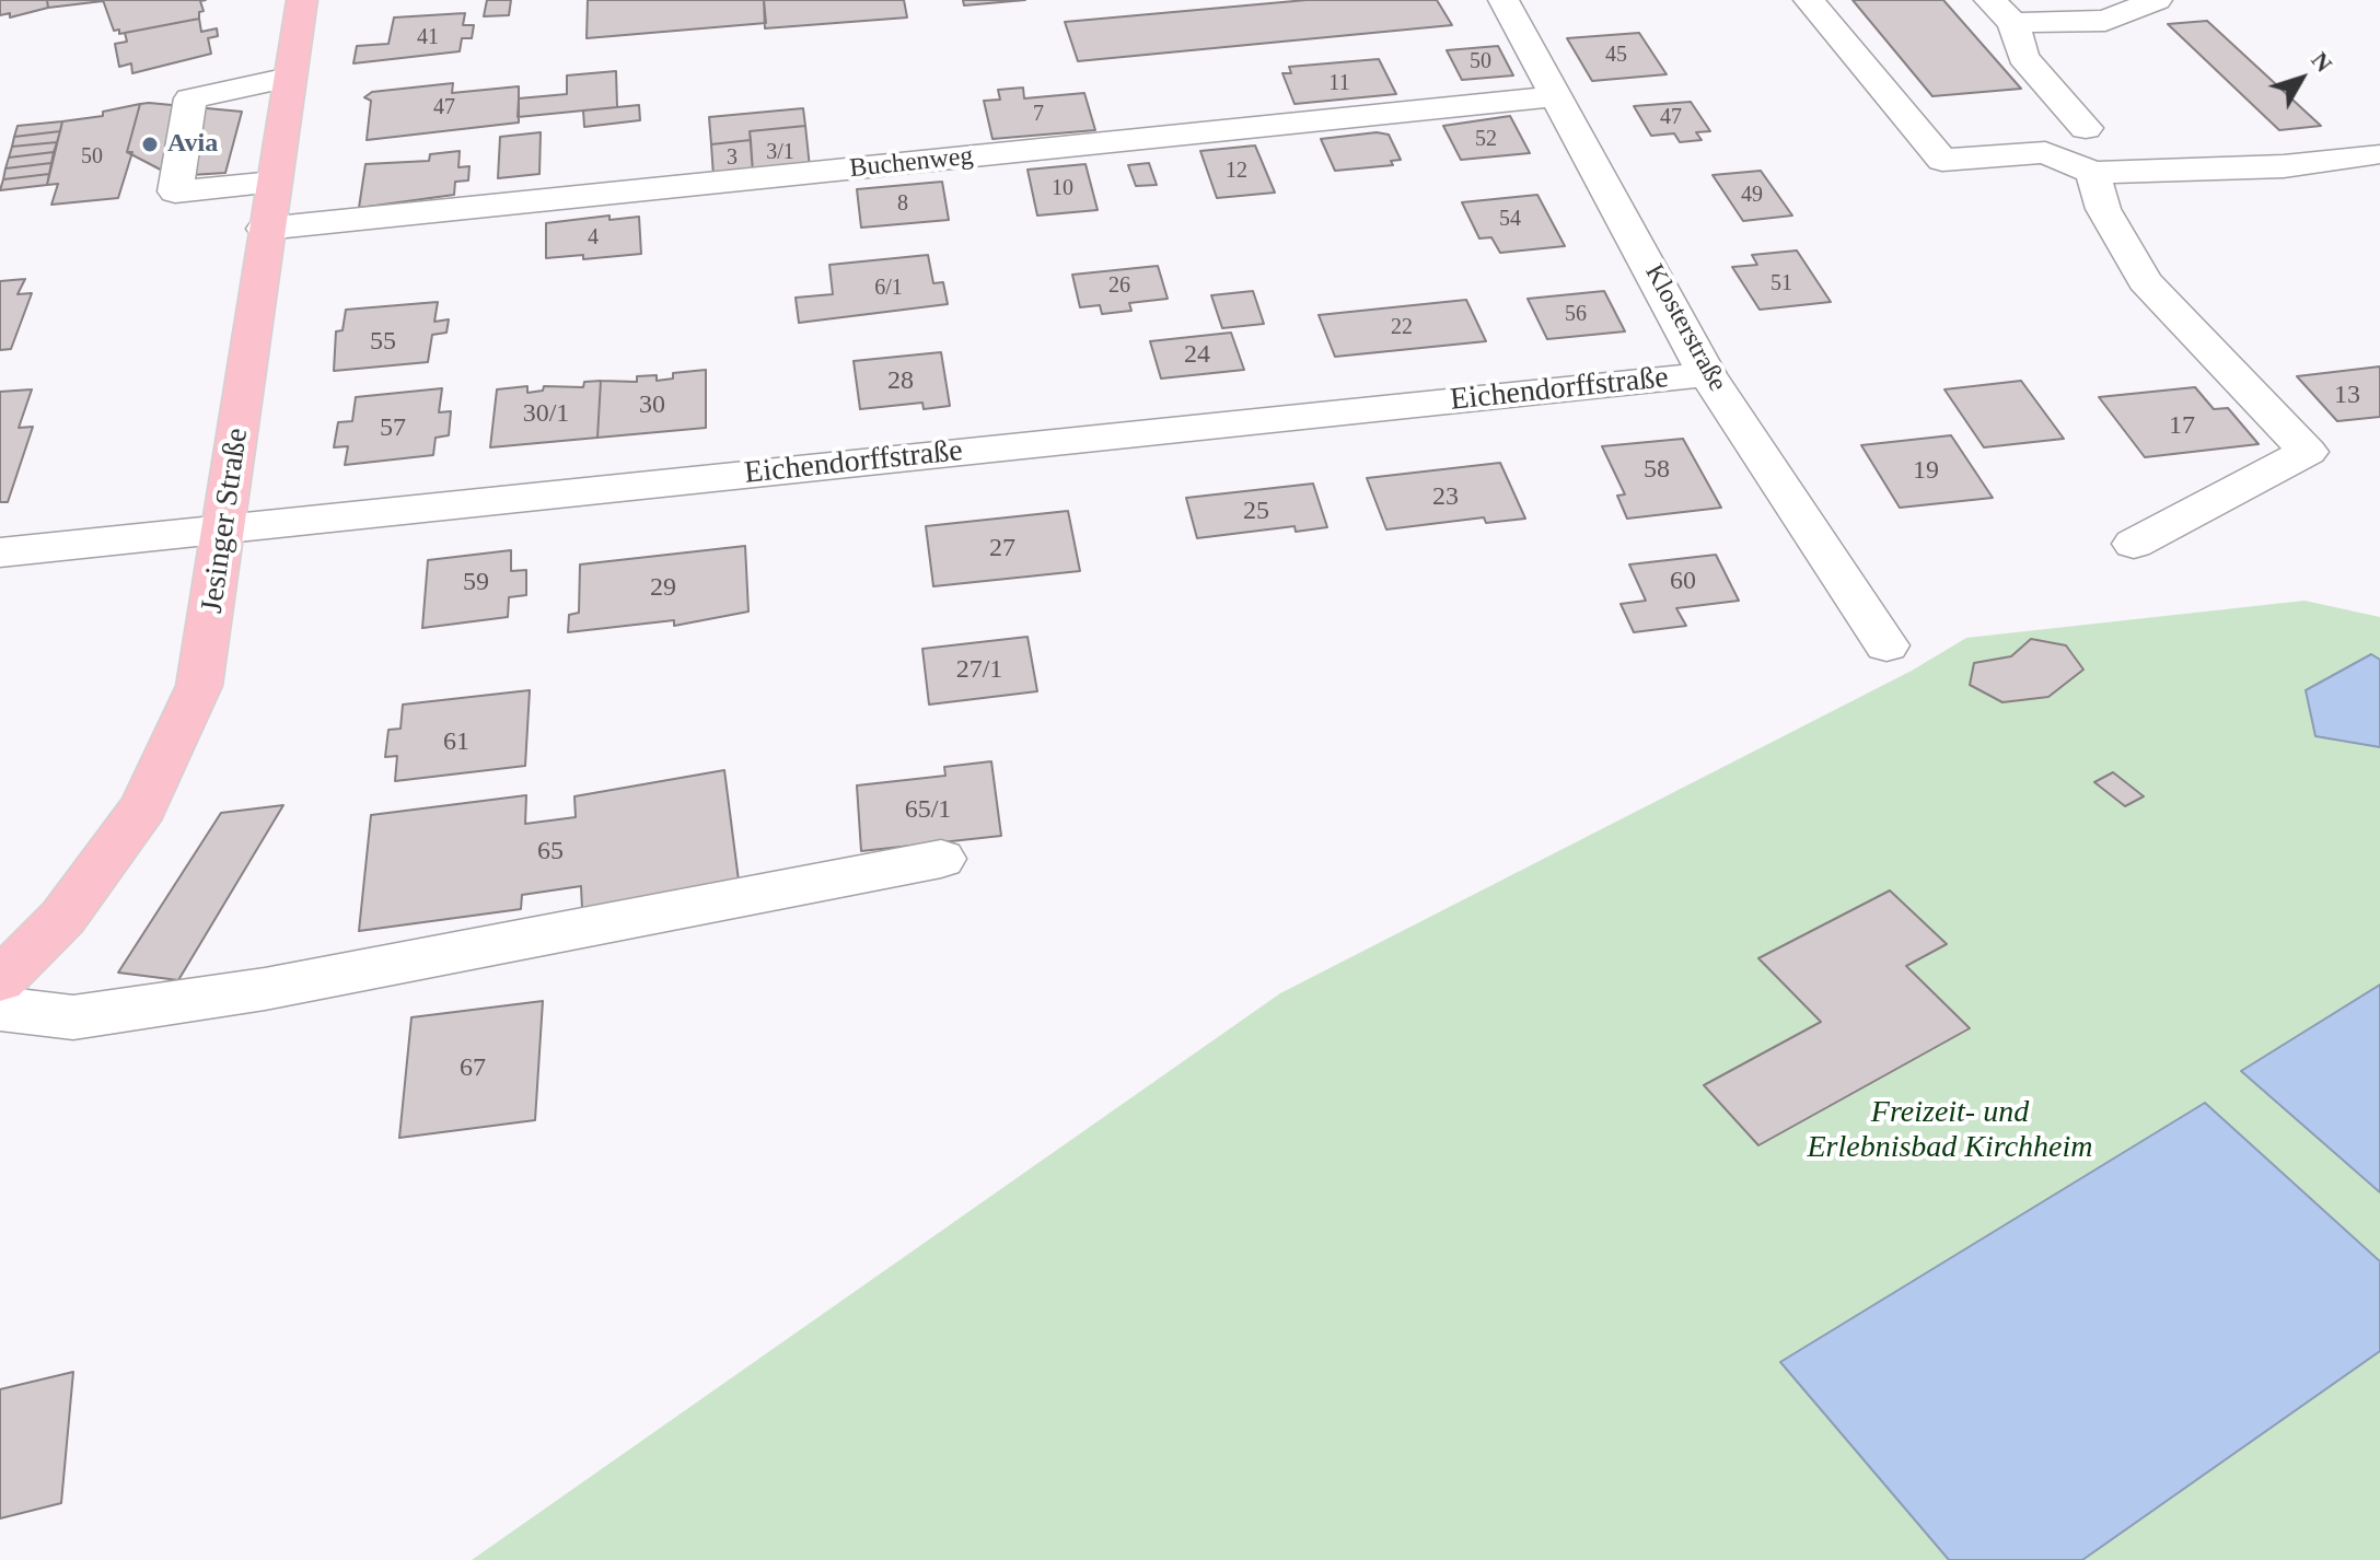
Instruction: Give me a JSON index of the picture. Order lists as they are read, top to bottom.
{
  "streets": {
    "main road": ["Jesinger Straße"],
    "street": ["Buchenweg", "Klosterstraße", "Eichendorffstraße"]
  },
  "crossings": [
    ["Buchenweg", "Klosterstraße"],
    ["Buchenweg", "Jesinger Straße"],
    ["Klosterstraße", "Eichendorffstraße"],
    ["Eichendorffstraße", "Jesinger Straße"]
  ],
  "parks": ["Freizeit- und Erlebnisbad Kirchheim"],
  "places": ["Avia"],
  "house_numbers": [
    "41",
    "45",
    "50",
    "11",
    "47",
    "7",
    "47",
    "52",
    "3/1",
    "50",
    "3",
    "12",
    "10",
    "49",
    "8",
    "54",
    "4",
    "51",
    "26",
    "6/1",
    "56",
    "22",
    "55",
    "24",
    "28",
    "13",
    "30",
    "30/1",
    "17",
    "57",
    "58",
    "19",
    "23",
    "25",
    "27",
    "60",
    "59",
    "29",
    "27/1",
    "61",
    "65/1",
    "65",
    "67"
  ],
  "north": "top right"
}
